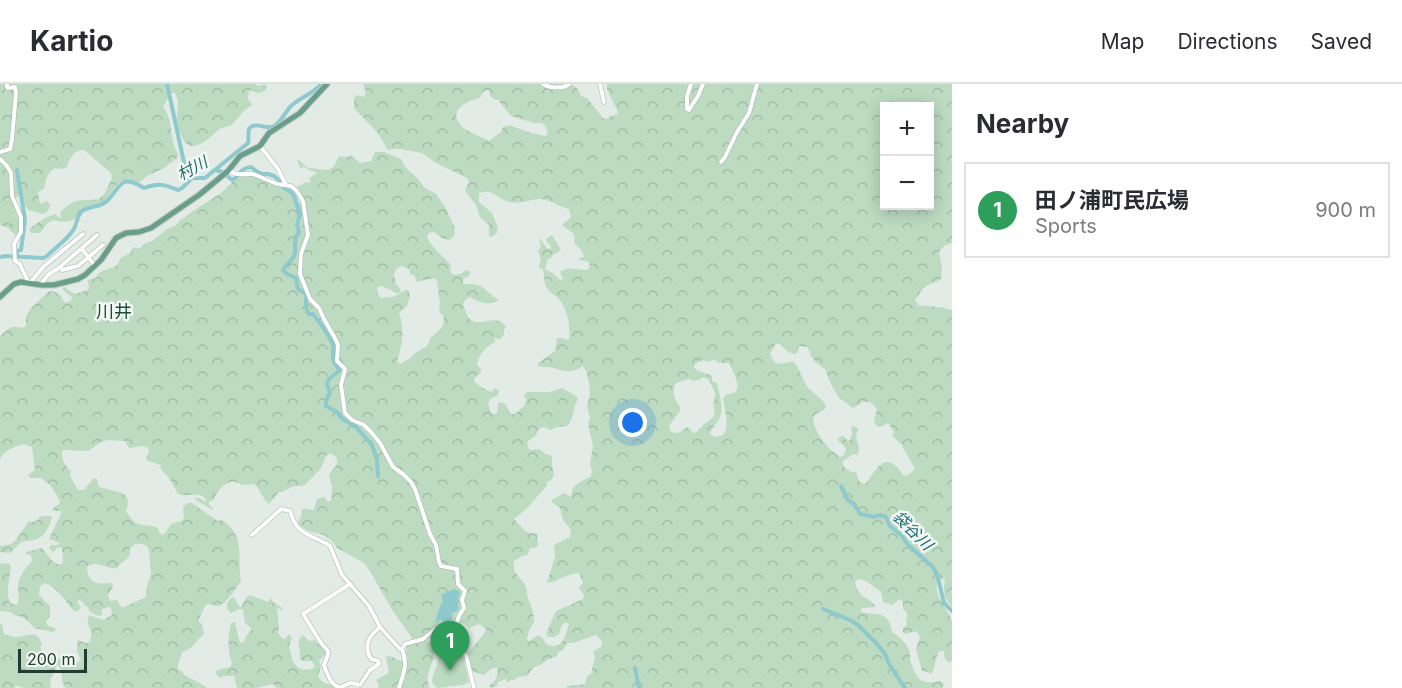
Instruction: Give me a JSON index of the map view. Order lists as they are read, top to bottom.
{
  "districts": ["川井"],
  "water": ["村川", "袋谷川"],
  "scale_bar": "200 m",
  "page": {
    "header": "Kartio",
    "nav": ["Map", "Directions", "Saved"],
    "heading": "Nearby",
    "map_buttons": ["+", "−"],
    "list": [
      {
        "mark": "1",
        "name": "田ノ浦町民広場",
        "note": "Sports",
        "value": "900 m"
      }
    ],
    "pins": "1",
    "scale": "200 m"
  }
}
